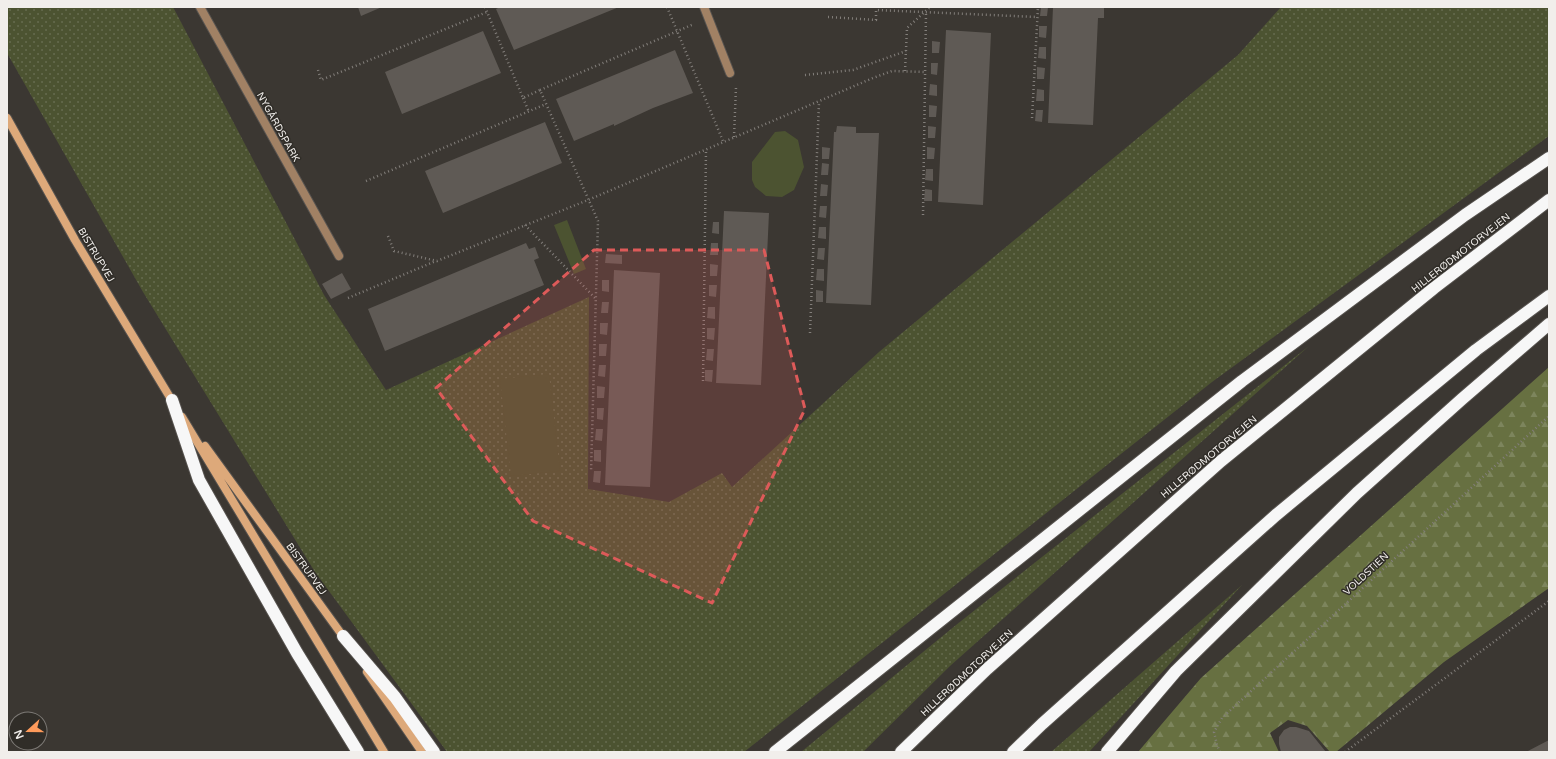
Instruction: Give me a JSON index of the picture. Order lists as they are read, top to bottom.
{
  "streets": {
    "highway": ["HILLERØDMOTORVEJEN"],
    "main road": ["BISTRUPVEJ"],
    "street": ["NYGÅRDSPARK"],
    "path": ["VOLDSTIEN"]
  },
  "north": "left"
}
